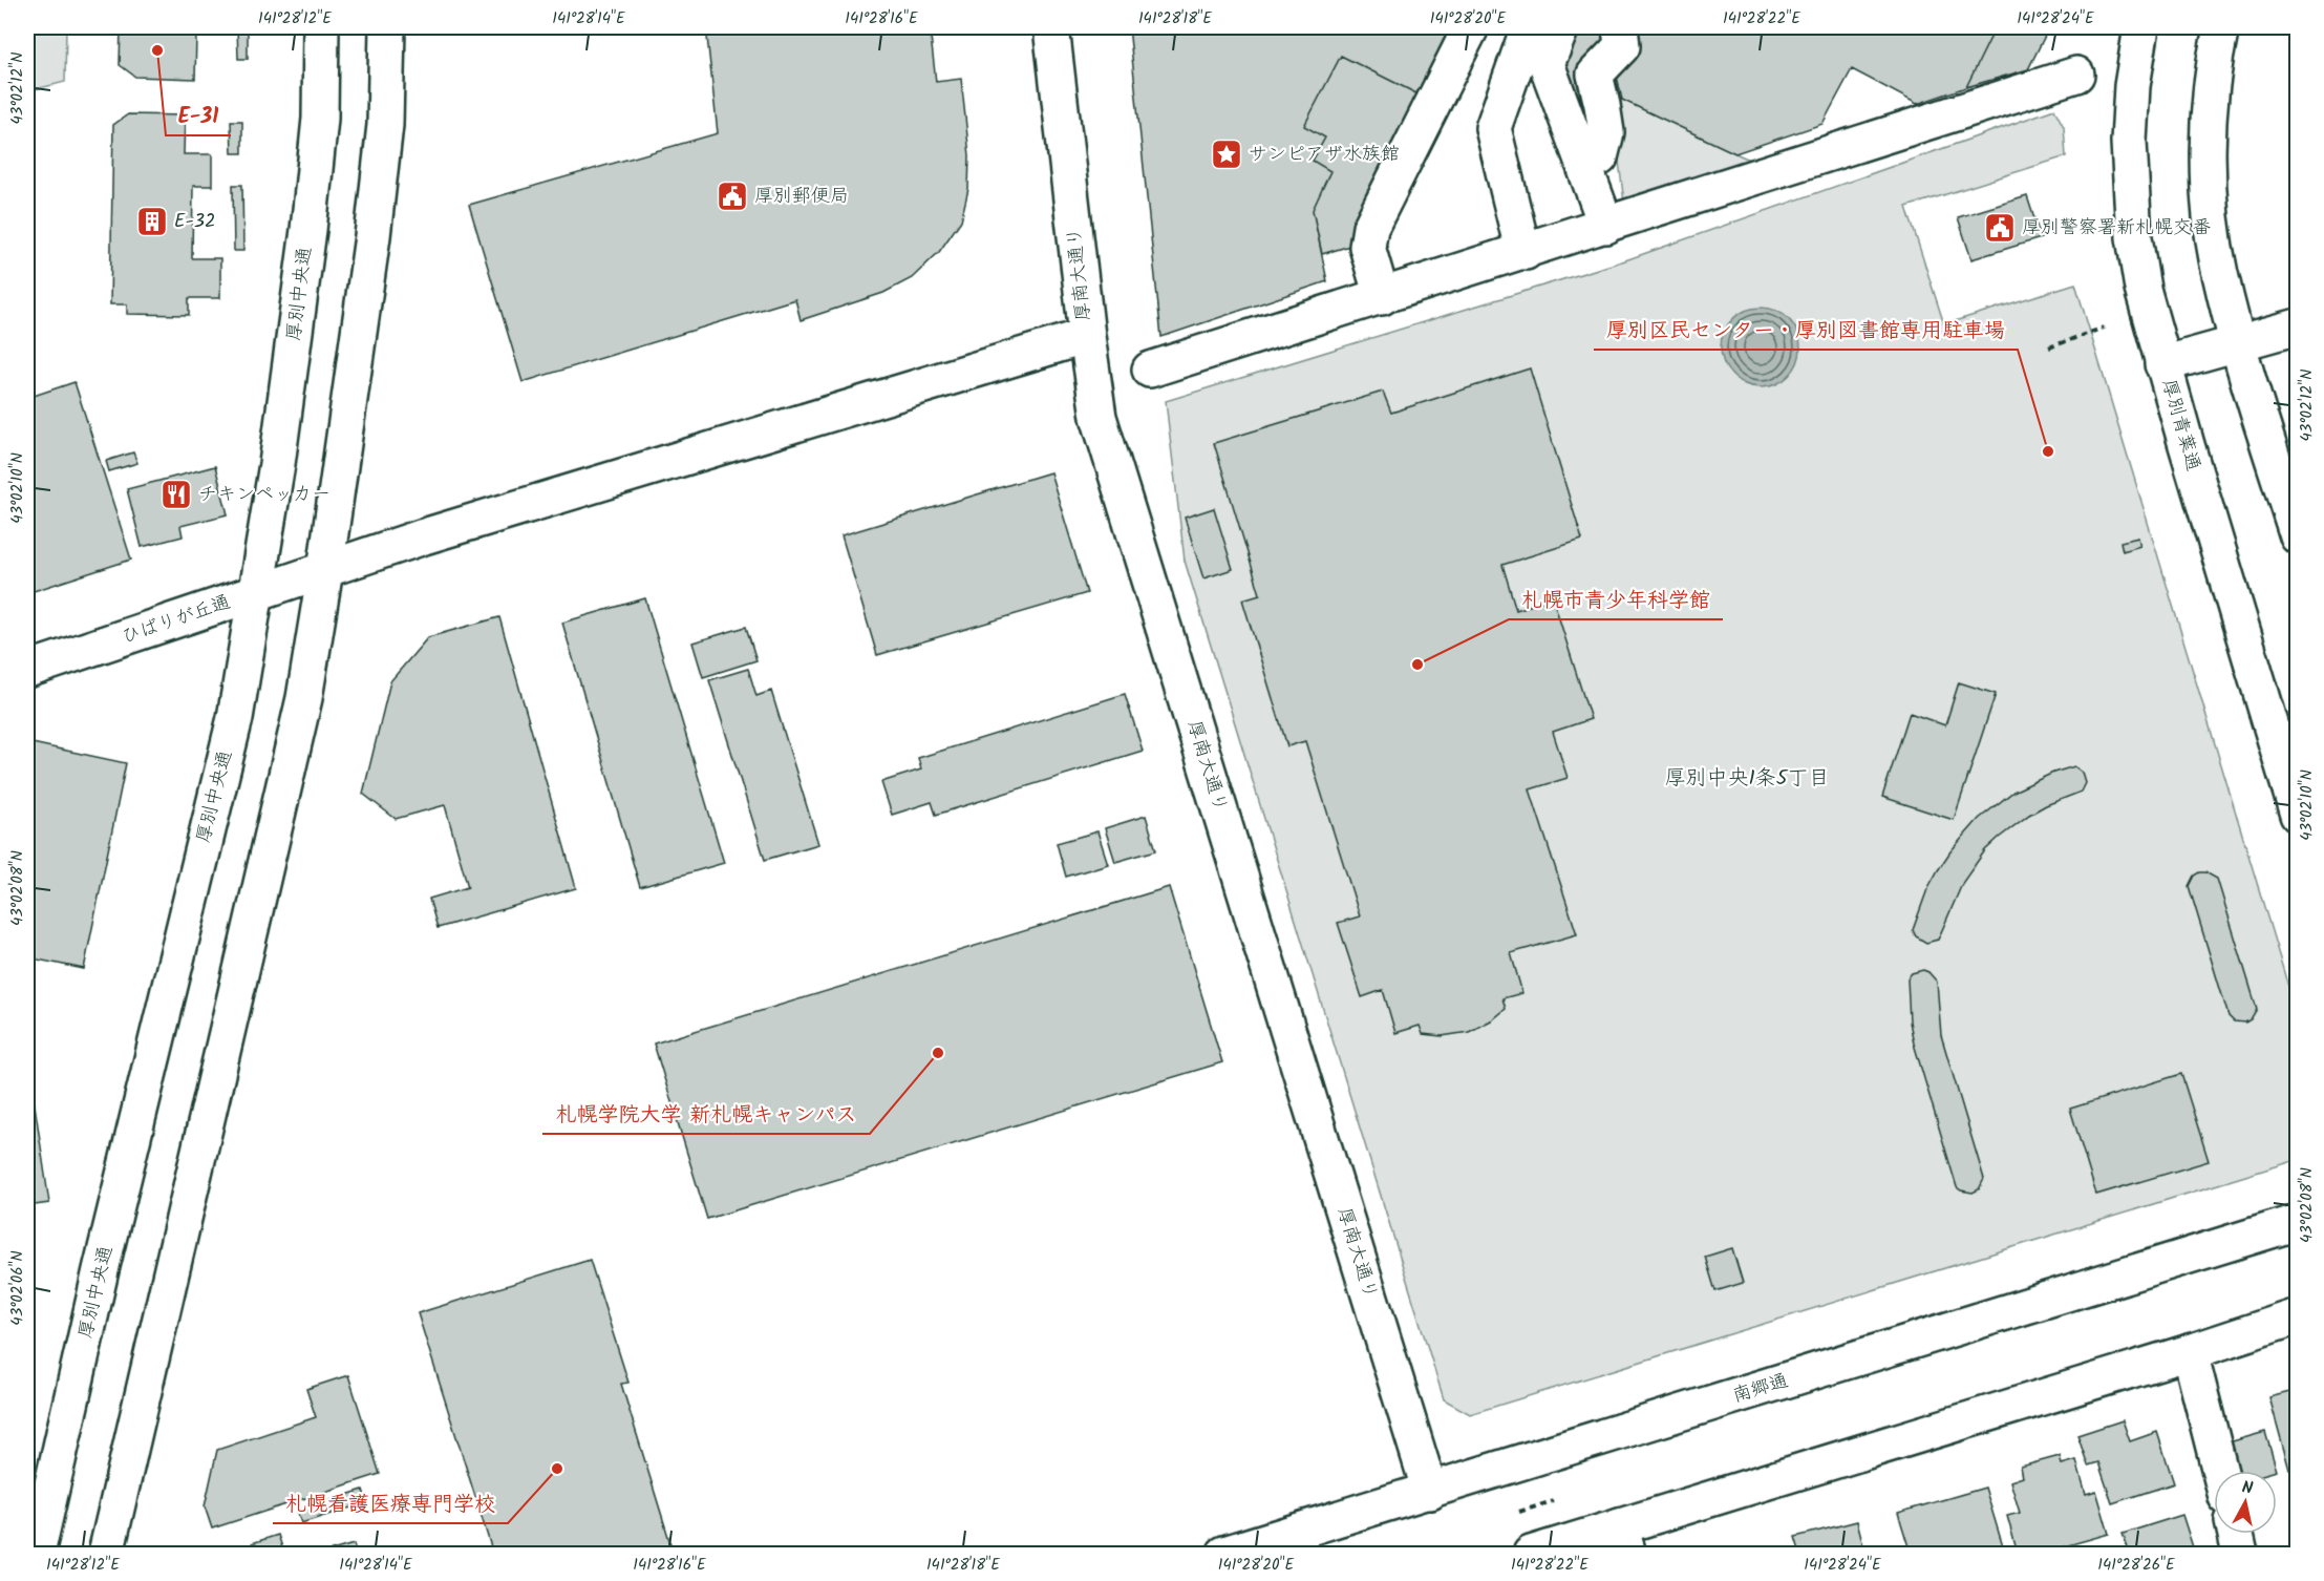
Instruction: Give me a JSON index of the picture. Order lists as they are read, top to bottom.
{
  "streets": {
    "street": [
      "厚南大通り",
      "厚別中央通",
      "厚別青葉通",
      "ひばりが丘通",
      "南郷通"
    ]
  },
  "crossings": [
    ["厚南大通り", "ひばりが丘通"],
    ["厚南大通り", "南郷通"],
    ["厚別中央通", "ひばりが丘通"]
  ],
  "districts": ["厚別中央1条5丁目"],
  "places": {
    "other": [
      "E-31",
      "厚別区民センター・厚別図書館専用駐車場",
      "札幌市青少年科学館",
      "札幌学院大学 新札幌キャンパス",
      "札幌看護医療専門学校"
    ],
    "place": ["サンピアザ水族館"],
    "public building": ["厚別郵便局", "厚別警察署新札幌交番"],
    "building": ["E-32"],
    "restaurant": ["チキンペッカー"]
  },
  "north": "top",
  "coordinates": [
    "141°28'12\"E",
    "141°28'14\"E",
    "141°28'16\"E",
    "141°28'18\"E",
    "141°28'20\"E",
    "141°28'22\"E",
    "141°28'24\"E",
    "43°02'12\"N",
    "43°02'10\"N",
    "43°02'08\"N",
    "43°02'06\"N",
    "141°28'26\"E"
  ]
}
